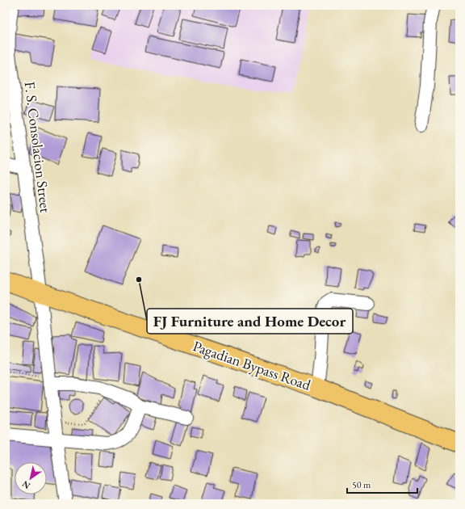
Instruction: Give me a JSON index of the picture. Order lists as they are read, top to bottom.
{
  "streets": {
    "highway": ["Pagadian Bypass Road"],
    "street": ["F. S. Consolacion Street"]
  },
  "crossings": [
    ["F. S. Consolacion Street", "Pagadian Bypass Road"]
  ],
  "places": ["FJ Furniture and Home Decor"],
  "scale_bar": "50 m",
  "north": "bottom left"
}
